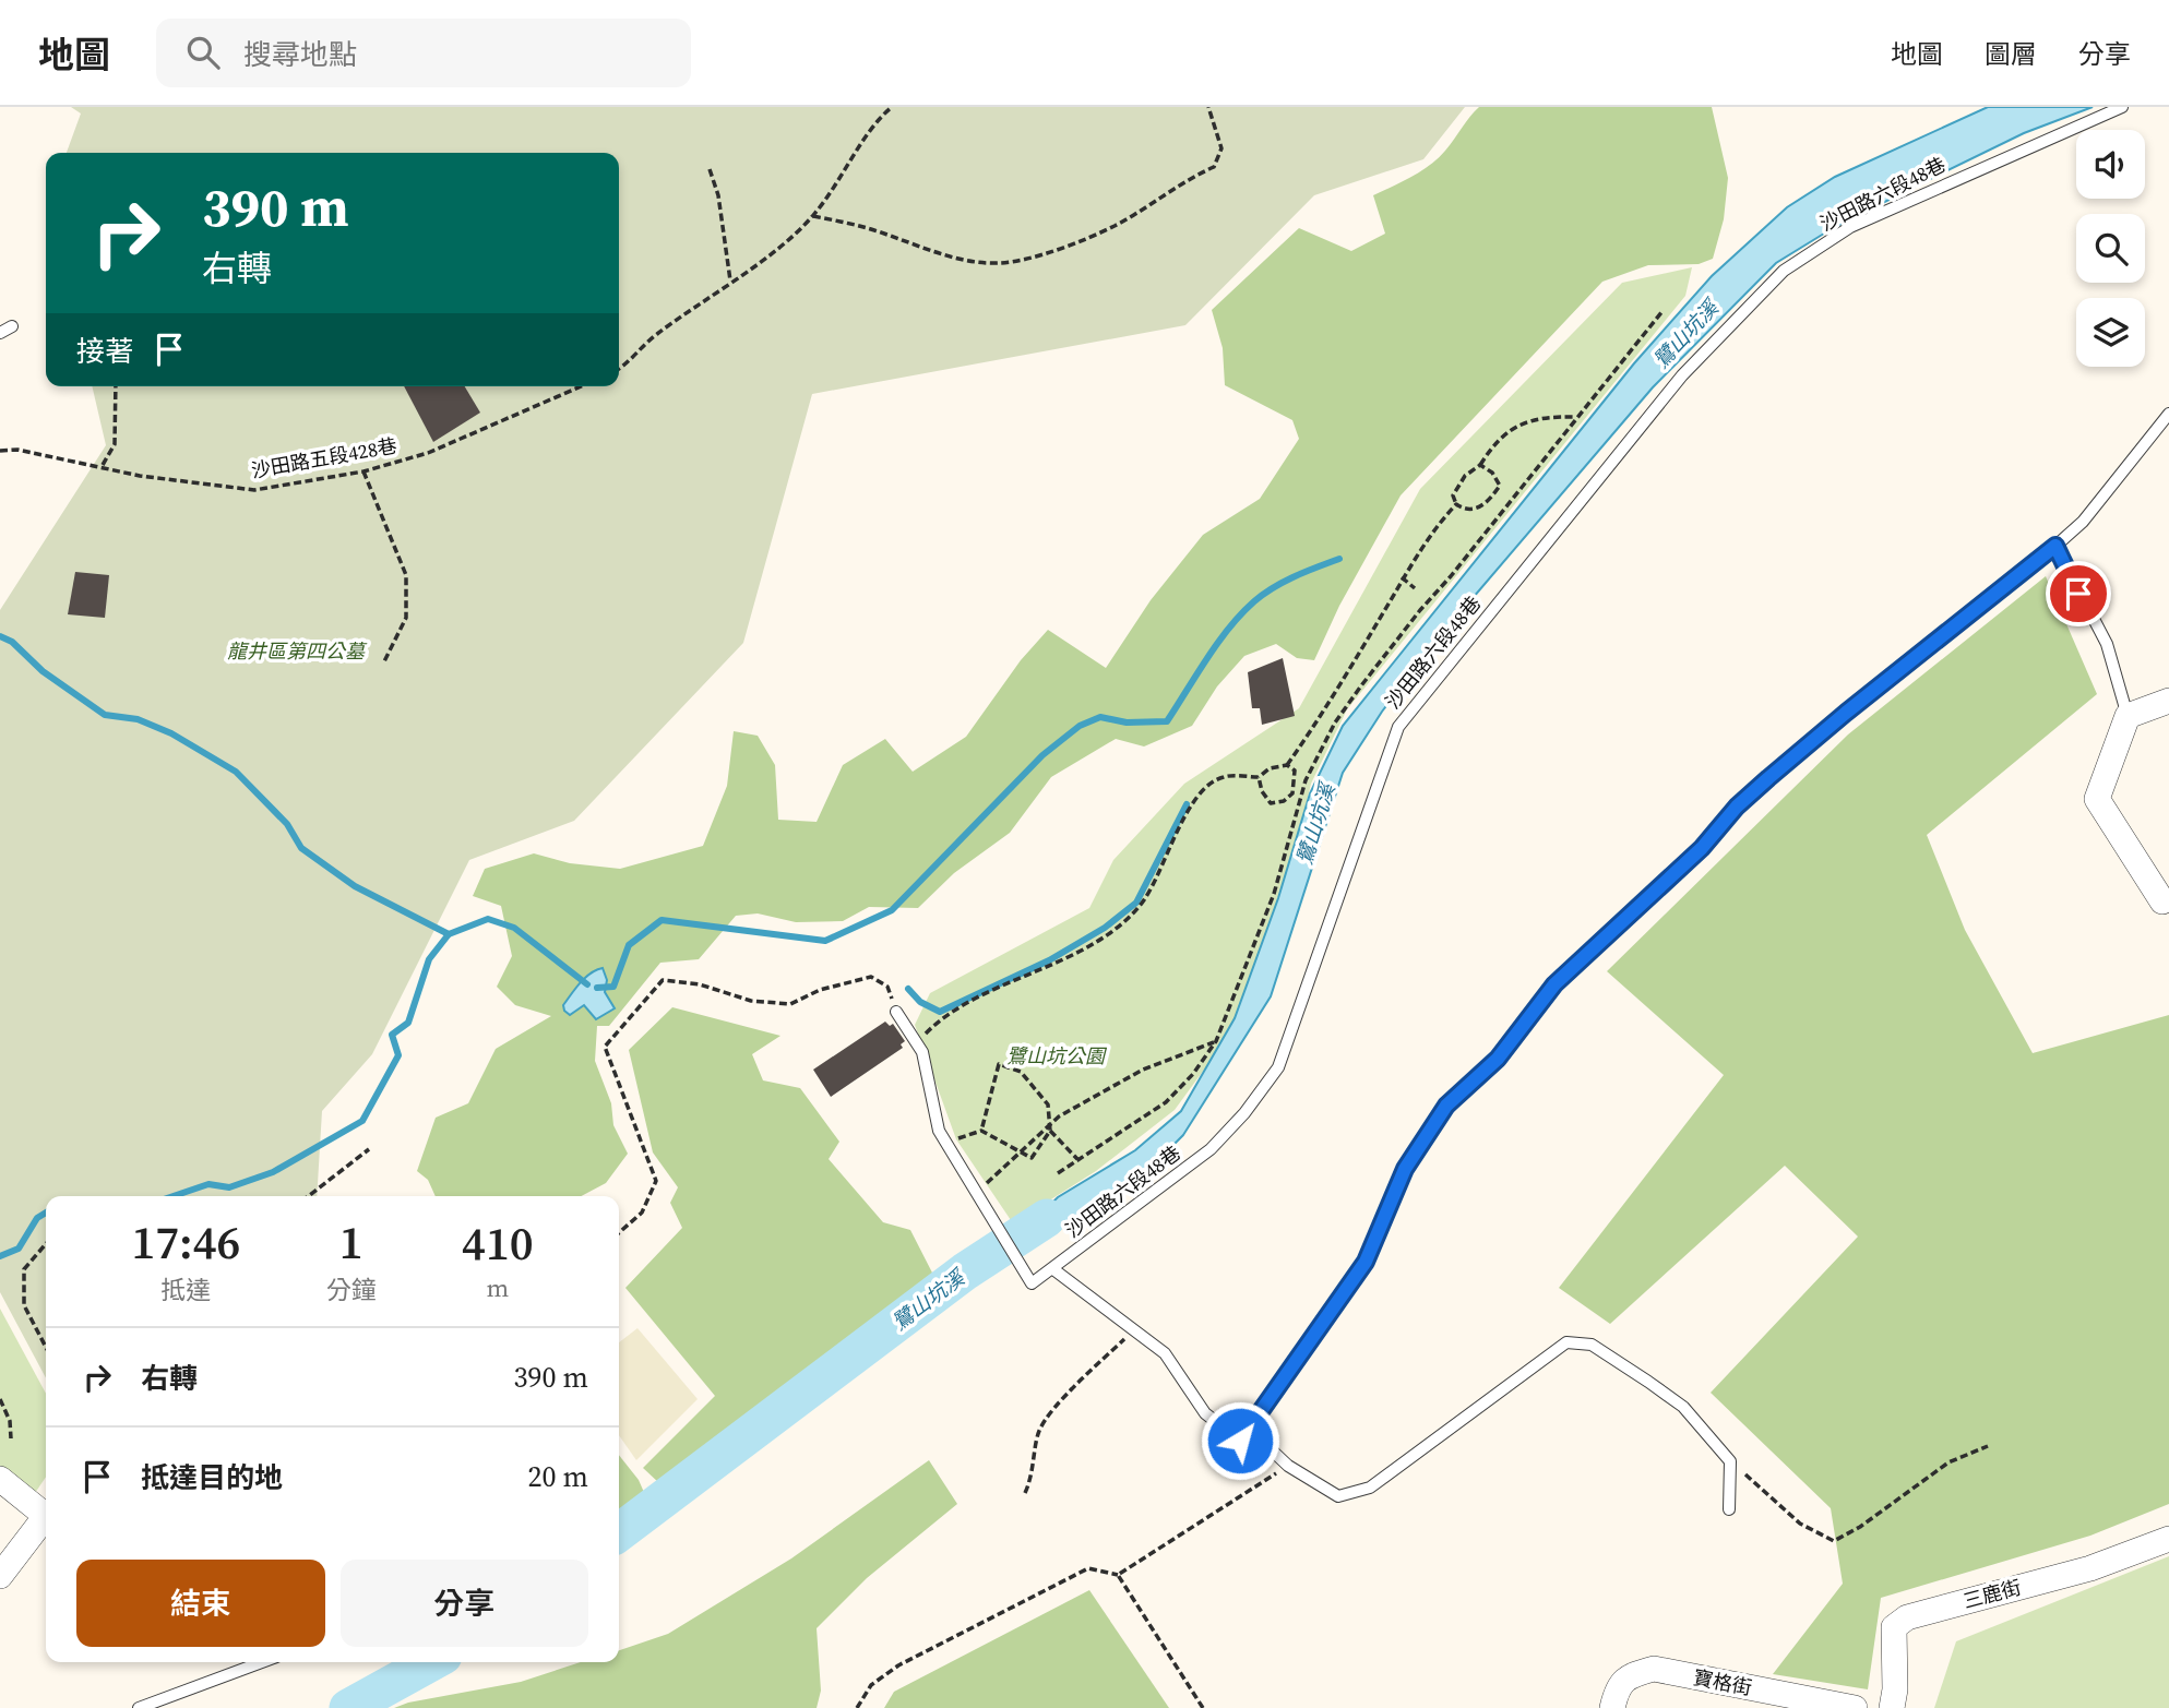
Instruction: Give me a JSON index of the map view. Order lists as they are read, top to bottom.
{
  "streets": {
    "street": ["三鹿街", "寶格街"],
    "lane": ["沙田路六段48巷"],
    "path": ["沙田路五段428巷"]
  },
  "water": ["鷺山坑溪"],
  "parks": ["龍井區第四公墓", "鷺山坑公園"],
  "page": {
    "header": "地圖",
    "search": "搜尋地點",
    "nav": ["地圖", "圖層", "分享"],
    "turn": ["390 m", "右轉"],
    "then": "接著",
    "eta": [
      "17:46",
      "抵達",
      "1",
      "分鐘",
      "410",
      "m"
    ],
    "list": [
      {
        "name": "右轉",
        "value": "390 m"
      },
      {
        "name": "抵達目的地",
        "value": "20 m"
      }
    ],
    "buttons": ["結束", "分享"]
  }
}
